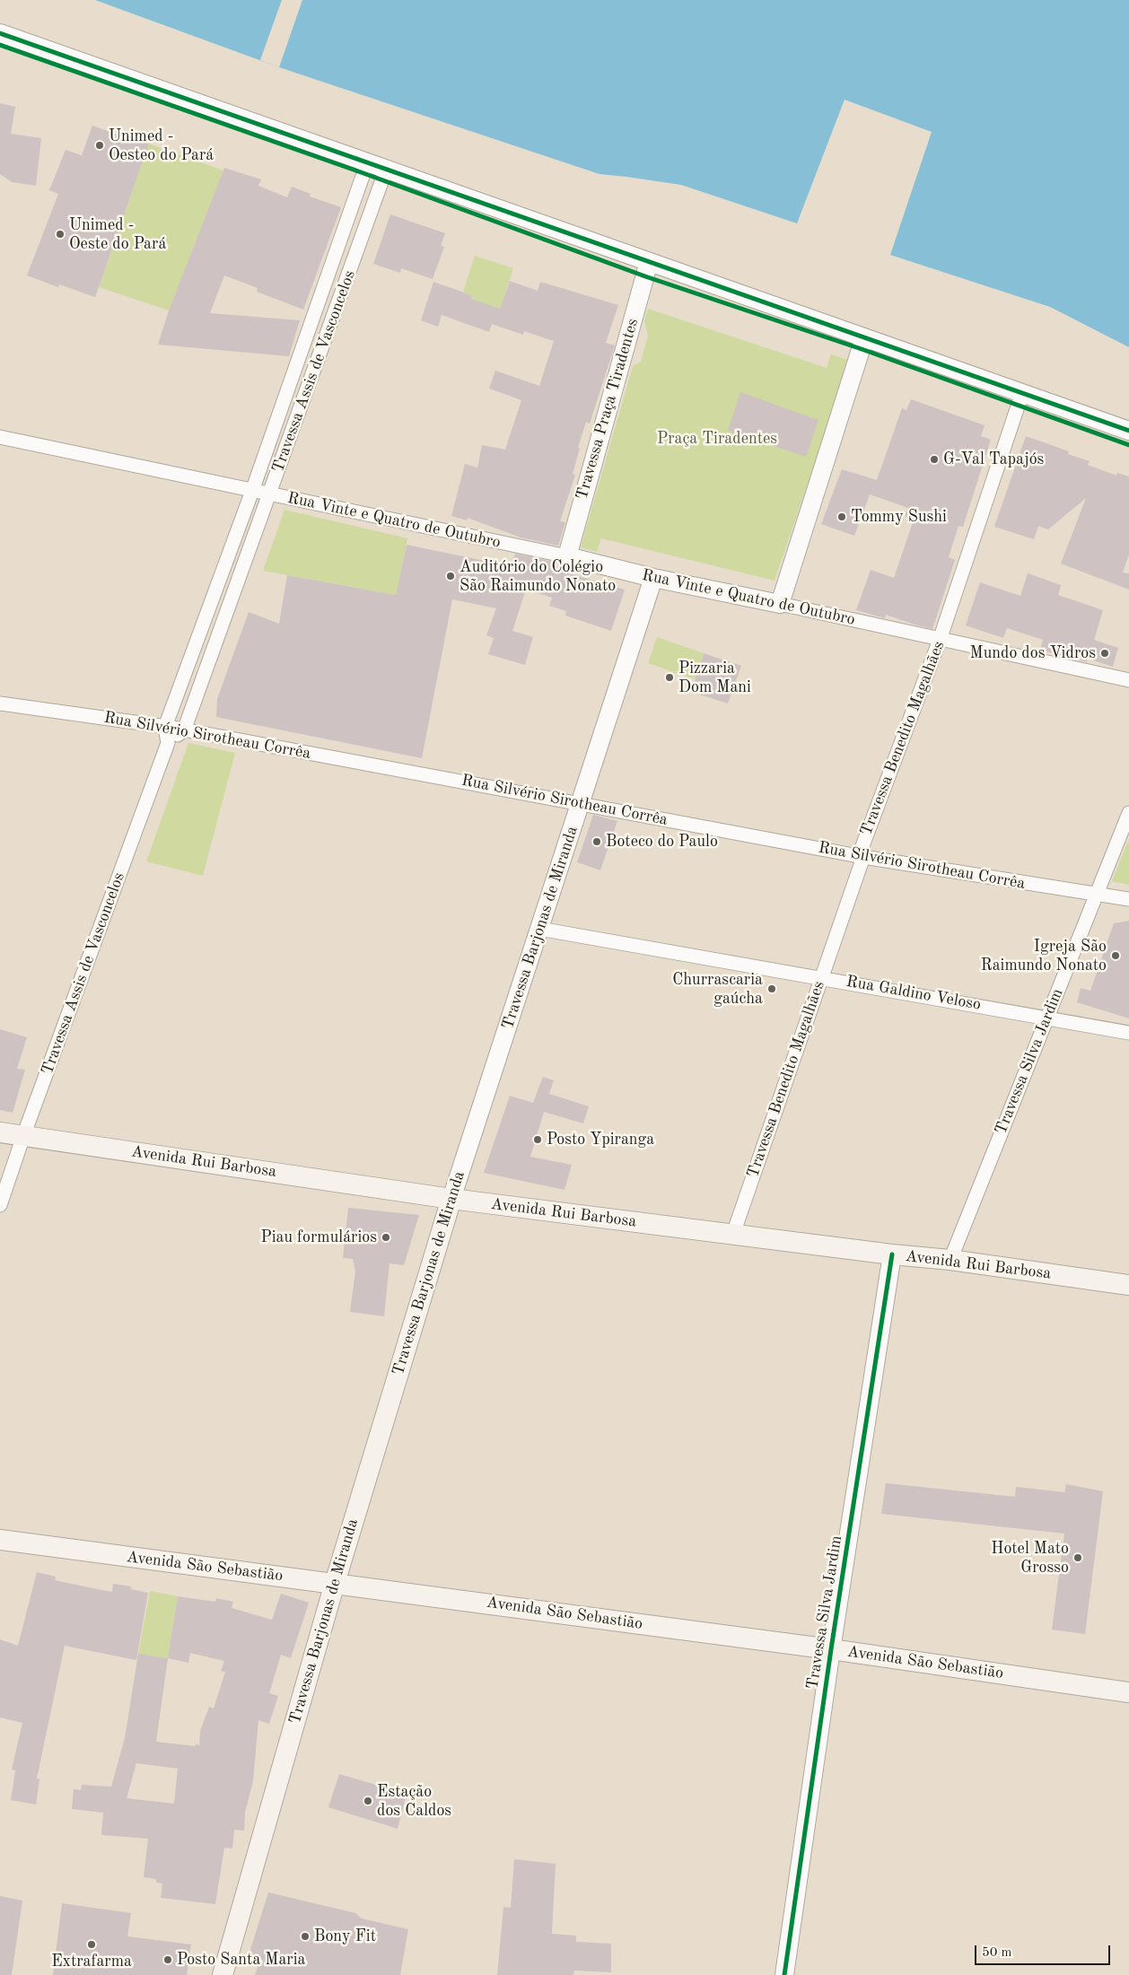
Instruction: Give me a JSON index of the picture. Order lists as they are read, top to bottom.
{
  "streets": {
    "main road": ["Travessa Barjonas de Miranda", "Avenida Rui Barbosa", "Avenida São Sebastião"],
    "street": [
      "Travessa Assis de Vasconcelos",
      "Travessa Praça Tiradentes",
      "Rua Vinte e Quatro de Outubro",
      "Rua Silvério Sirotheau Corrêa",
      "Travessa Benedito Magalhães",
      "Rua Galdino Veloso",
      "Travessa Silva Jardim"
    ]
  },
  "crossings": [
    ["Travessa Assis de Vasconcelos", "Rua Vinte e Quatro de Outubro"],
    ["Travessa Assis de Vasconcelos", "Rua Silvério Sirotheau Corrêa"],
    ["Travessa Assis de Vasconcelos", "Avenida Rui Barbosa"],
    ["Travessa Praça Tiradentes", "Rua Vinte e Quatro de Outubro"],
    ["Rua Vinte e Quatro de Outubro", "Travessa Benedito Magalhães"],
    ["Rua Vinte e Quatro de Outubro", "Travessa Barjonas de Miranda"],
    ["Rua Silvério Sirotheau Corrêa", "Travessa Benedito Magalhães"],
    ["Rua Silvério Sirotheau Corrêa", "Travessa Barjonas de Miranda"],
    ["Rua Silvério Sirotheau Corrêa", "Travessa Silva Jardim"],
    ["Travessa Benedito Magalhães", "Rua Galdino Veloso"],
    ["Travessa Benedito Magalhães", "Avenida Rui Barbosa"],
    ["Travessa Barjonas de Miranda", "Rua Galdino Veloso"],
    ["Travessa Barjonas de Miranda", "Avenida Rui Barbosa"],
    ["Travessa Barjonas de Miranda", "Avenida São Sebastião"],
    ["Rua Galdino Veloso", "Travessa Silva Jardim"],
    ["Travessa Silva Jardim", "Avenida Rui Barbosa"],
    ["Travessa Silva Jardim", "Avenida São Sebastião"]
  ],
  "parks": ["Praça Tiradentes"],
  "places": [
    "Unimed - Oesteo do Pará",
    "Unimed - Oeste do Pará",
    "G-Val Tapajós",
    "Tommy Sushi",
    "Auditório do Colégio São Raimundo Nonato",
    "Mundo dos Vidros",
    "Pizzaria Dom Mani",
    "Boteco do Paulo",
    "Igreja São Raimundo Nonato",
    "Churrascaria gaúcha",
    "Posto Ypiranga",
    "Piau formulários",
    "Hotel Mato Grosso",
    "Estação dos Caldos",
    "Bony Fit",
    "Extrafarma",
    "Posto Santa Maria"
  ],
  "scale_bar": "50 m"
}
